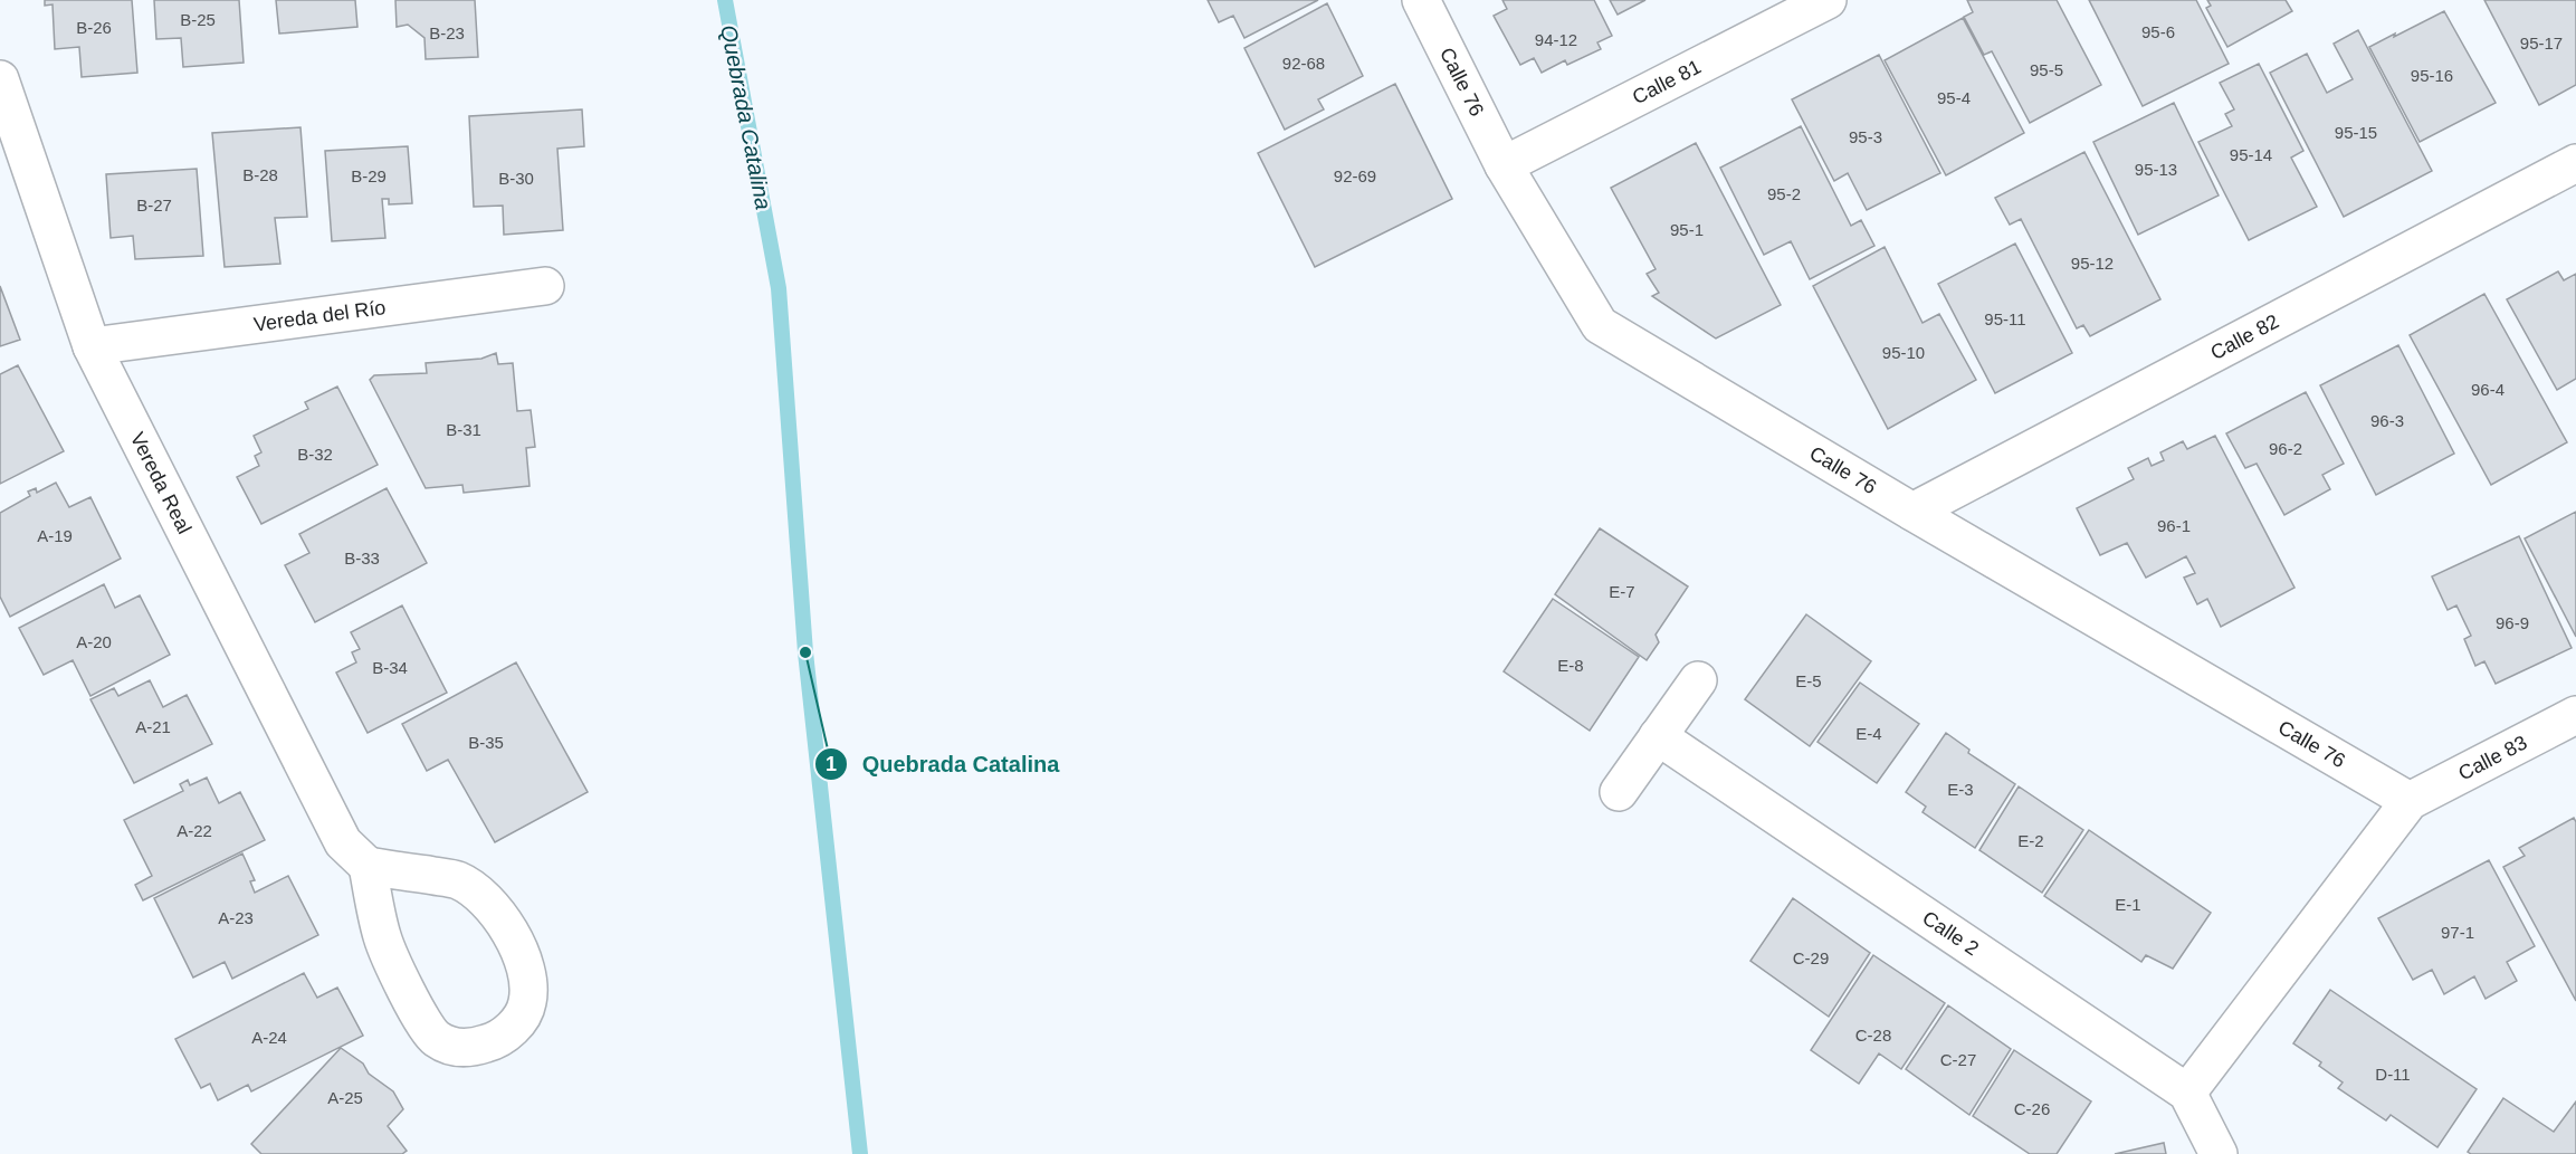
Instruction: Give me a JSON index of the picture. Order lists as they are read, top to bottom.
{
  "streets": {
    "street": [
      "Calle 76",
      "Calle 81",
      "Vereda del Río",
      "Calle 82",
      "Vereda Real",
      "Calle 83",
      "Calle 2"
    ]
  },
  "crossings": [
    ["Calle 76", "Calle 81"],
    ["Calle 76", "Calle 82"],
    ["Calle 76", "Calle 83"],
    ["Vereda del Río", "Vereda Real"]
  ],
  "water": ["Quebrada Catalina"],
  "places": ["Quebrada Catalina"],
  "house_numbers": [
    "B-25",
    "B-26",
    "95-6",
    "B-23",
    "94-12",
    "95-17",
    "92-68",
    "95-5",
    "95-16",
    "95-4",
    "95-15",
    "95-3",
    "95-14",
    "95-13",
    "B-28",
    "B-29",
    "92-69",
    "B-30",
    "95-2",
    "B-27",
    "95-1",
    "95-12",
    "95-11",
    "95-10",
    "96-4",
    "96-3",
    "B-31",
    "96-2",
    "B-32",
    "96-1",
    "A-19",
    "B-33",
    "E-7",
    "96-9",
    "A-20",
    "E-8",
    "B-34",
    "E-5",
    "A-21",
    "E-4",
    "B-35",
    "E-3",
    "A-22",
    "E-2",
    "E-1",
    "A-23",
    "97-1",
    "C-29",
    "C-28",
    "A-24",
    "C-27",
    "D-11",
    "A-25",
    "C-26"
  ]
}
